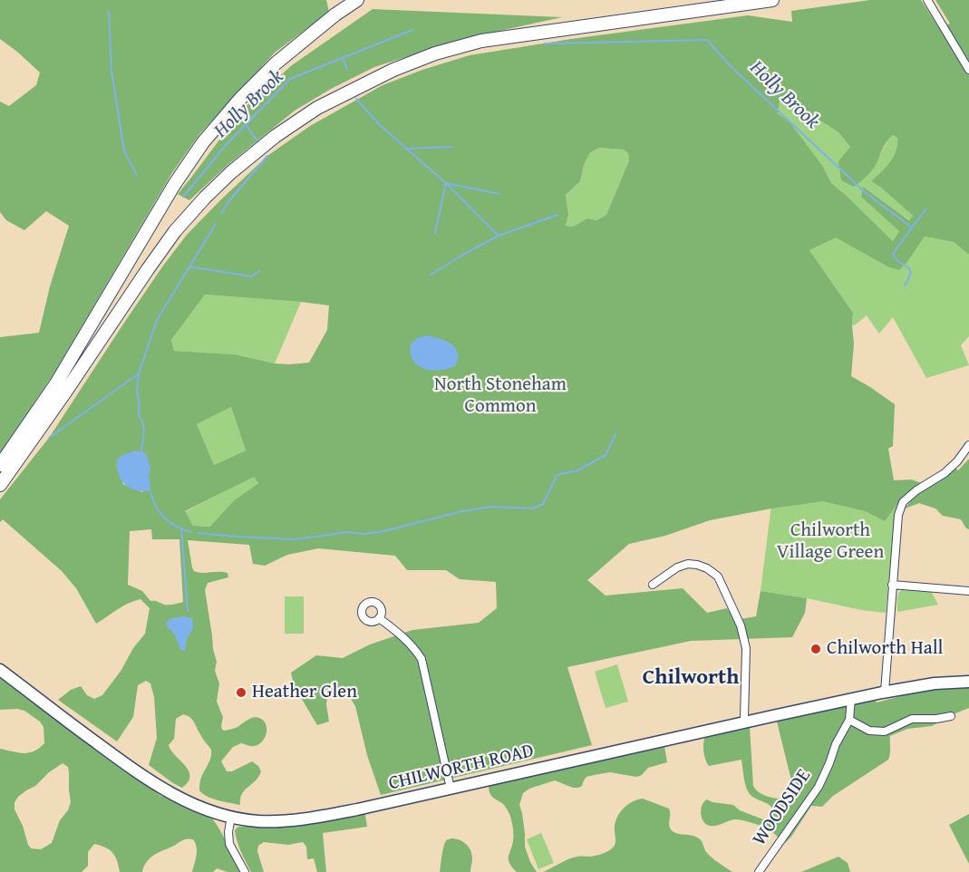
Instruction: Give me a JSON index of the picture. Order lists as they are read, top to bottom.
{
  "streets": {
    "main road": ["CHILWORTH ROAD"],
    "street": ["WOODSIDE"]
  },
  "crossings": [
    ["CHILWORTH ROAD", "WOODSIDE"]
  ],
  "districts": ["Chilworth"],
  "water": ["Holly Brook"],
  "parks": ["North Stoneham Common", "Chilworth Village Green"],
  "places": ["Chilworth Hall", "Heather Glen"]
}
